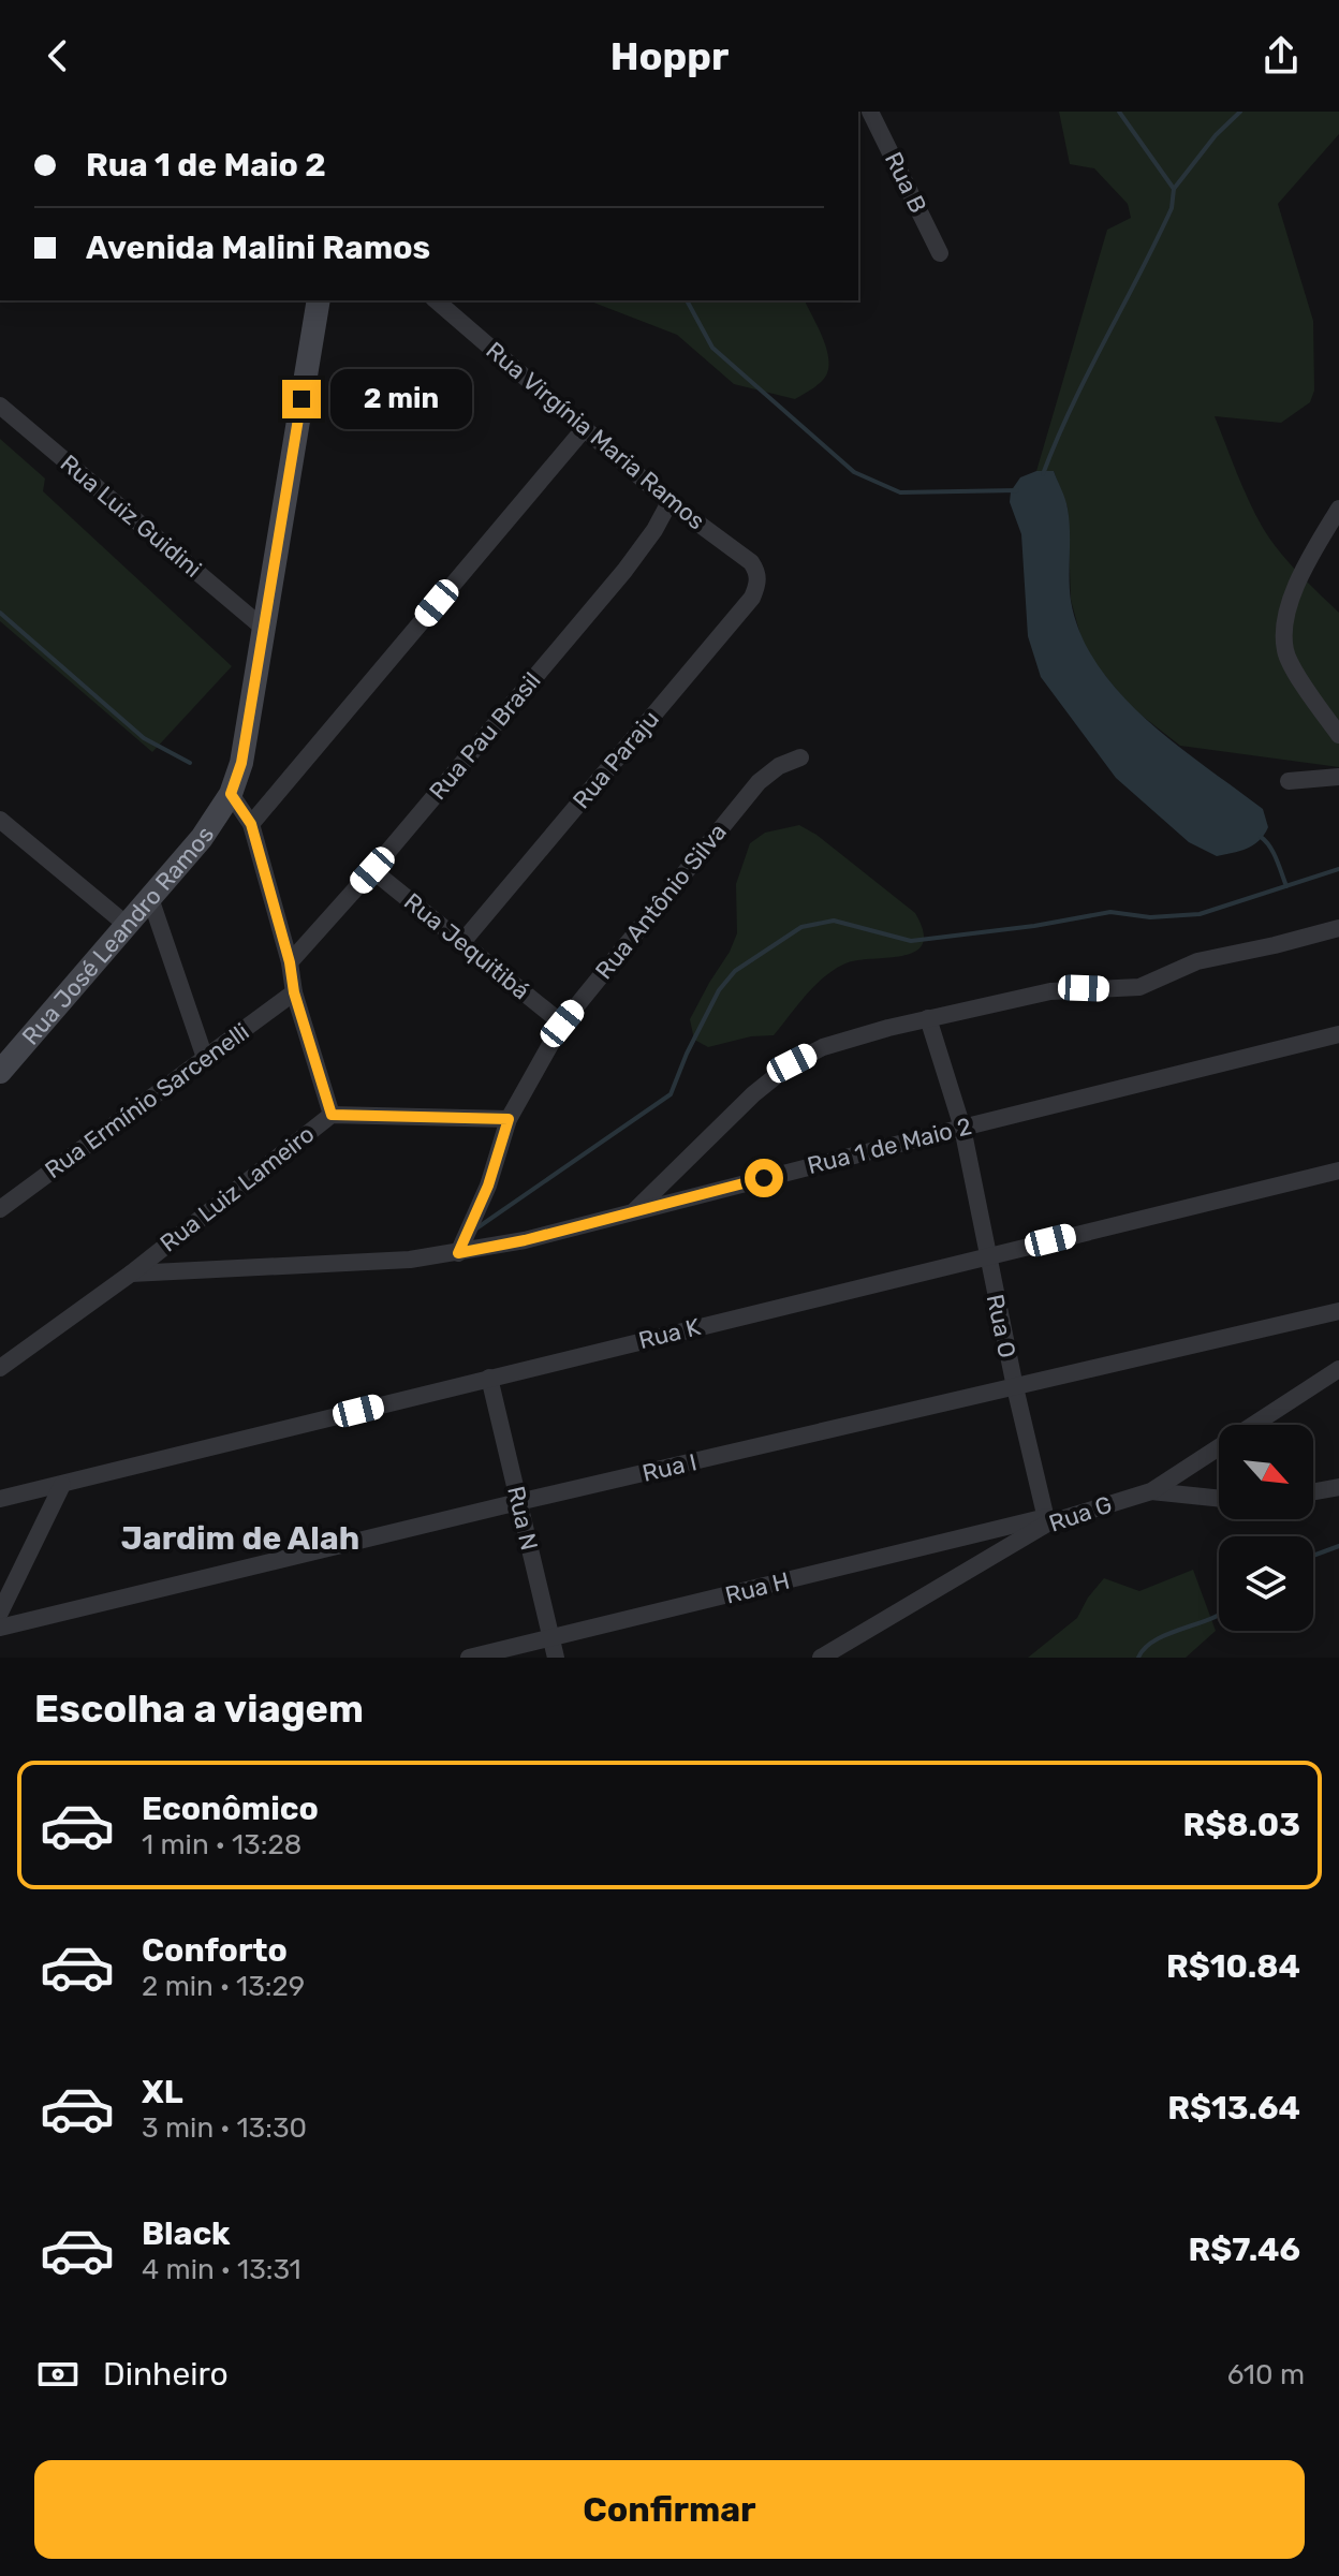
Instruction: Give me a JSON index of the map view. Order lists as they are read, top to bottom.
{
  "streets": {
    "street": [
      "Rua B",
      "Rua Virgínia Maria Ramos",
      "Rua Luiz Guidini",
      "Rua Pau Brasil",
      "Rua Paraju",
      "Rua Antônio Silva",
      "Rua José Leandro Ramos",
      "Rua Jequitibá",
      "Rua Ermínio Sarcenelli",
      "Rua 1 de Maio 2",
      "Rua Luiz Lameiro",
      "Rua O",
      "Rua K",
      "Rua I",
      "Rua G",
      "Rua N",
      "Rua H"
    ]
  },
  "crossings": [
    ["Rua Virgínia Maria Ramos", "Rua Pau Brasil"],
    ["Rua Virgínia Maria Ramos", "Rua Paraju"],
    ["Rua Luiz Guidini", "Rua José Leandro Ramos"],
    ["Rua Pau Brasil", "Rua Jequitibá"],
    ["Rua Paraju", "Rua Jequitibá"],
    ["Rua Antônio Silva", "Rua Jequitibá"],
    ["Rua Antônio Silva", "Rua 1 de Maio 2"],
    ["Rua Antônio Silva", "Rua Luiz Lameiro"],
    ["Rua 1 de Maio 2", "Rua Luiz Lameiro"],
    ["Rua 1 de Maio 2", "Rua O"],
    ["Rua O", "Rua K"],
    ["Rua O", "Rua I"],
    ["Rua O", "Rua G"],
    ["Rua O", "Rua H"],
    ["Rua K", "Rua N"],
    ["Rua I", "Rua N"],
    ["Rua G", "Rua H"],
    ["Rua N", "Rua H"]
  ],
  "districts": ["Jardim de Alah"],
  "north": "bottom right",
  "page": {
    "header": "Hoppr",
    "banner": ["Rua 1 de Maio 2", "Avenida Malini Ramos"],
    "bubble": "2 min",
    "heading": "Escolha a viagem",
    "list": [
      {
        "name": "Econômico",
        "note": "1 min · 13:28",
        "value": "R$8.03"
      },
      {
        "name": "Conforto",
        "note": "2 min · 13:29",
        "value": "R$10.84"
      },
      {
        "name": "XL",
        "note": "3 min · 13:30",
        "value": "R$13.64"
      },
      {
        "name": "Black",
        "note": "4 min · 13:31",
        "value": "R$7.46"
      }
    ],
    "pay": ["Dinheiro", "610 m"],
    "buttons": "Confirmar"
  }
}
